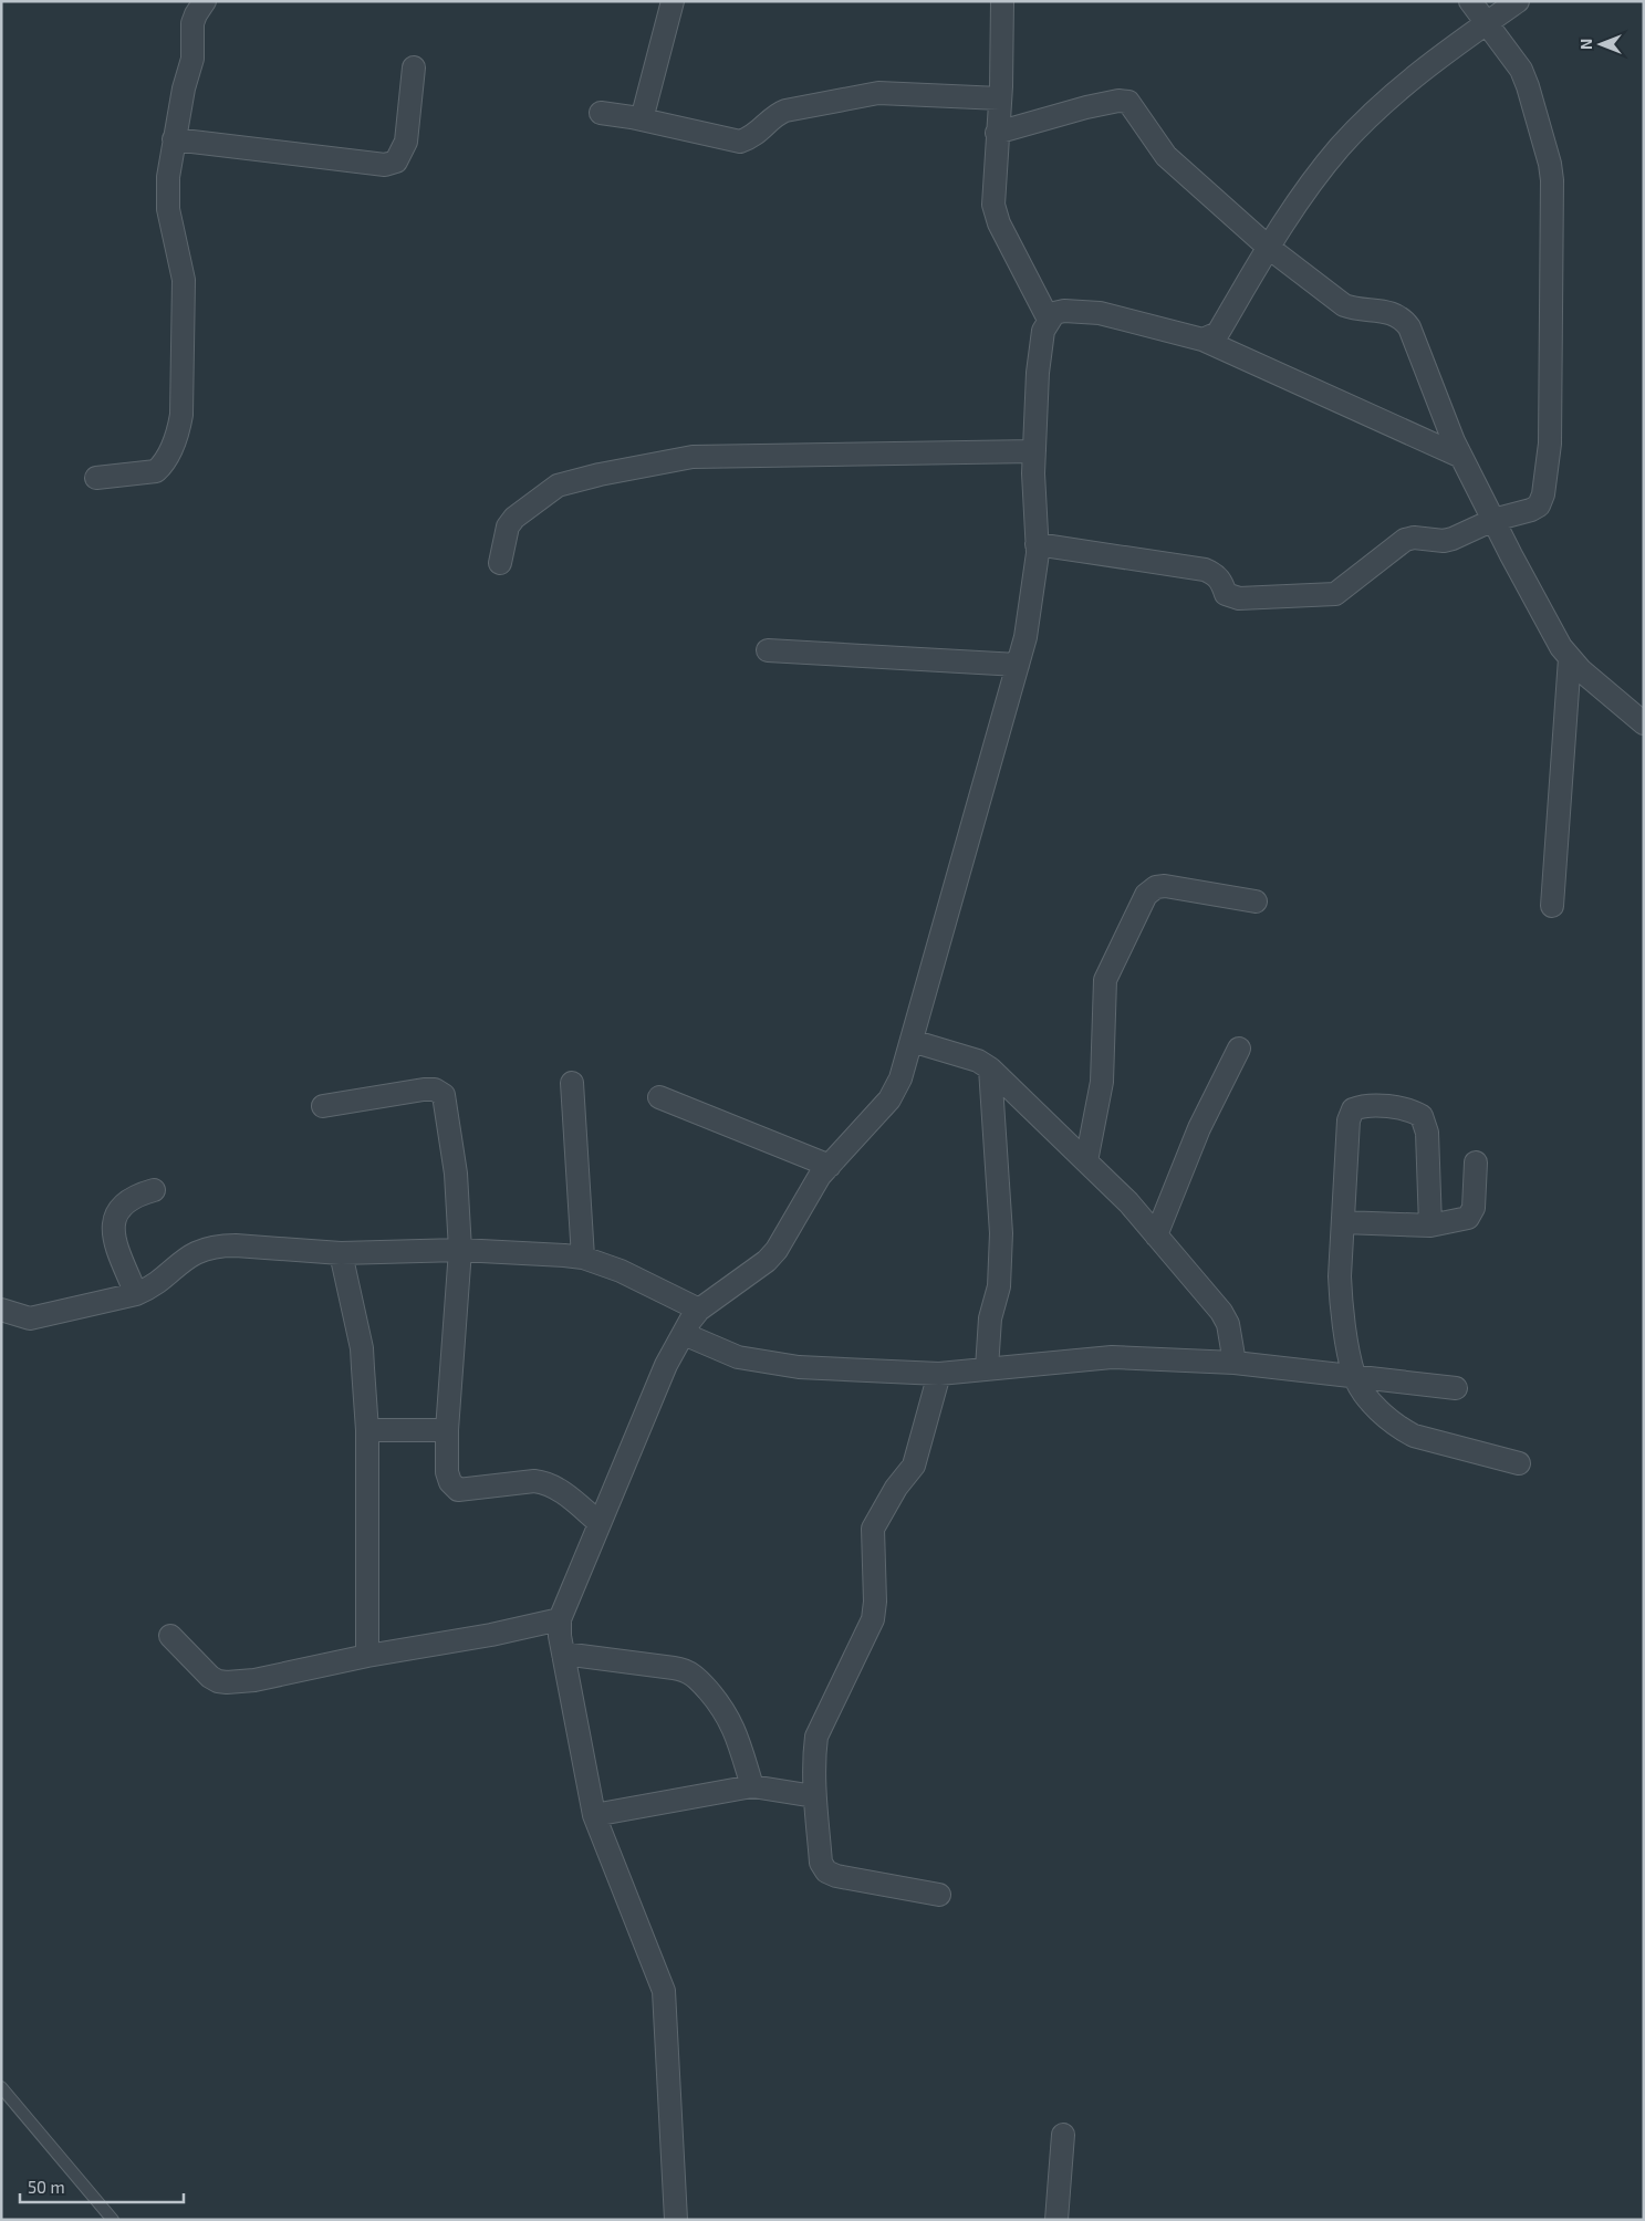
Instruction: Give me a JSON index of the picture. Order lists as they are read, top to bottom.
{
  "scale_bar": "50 m",
  "north": "left"
}
